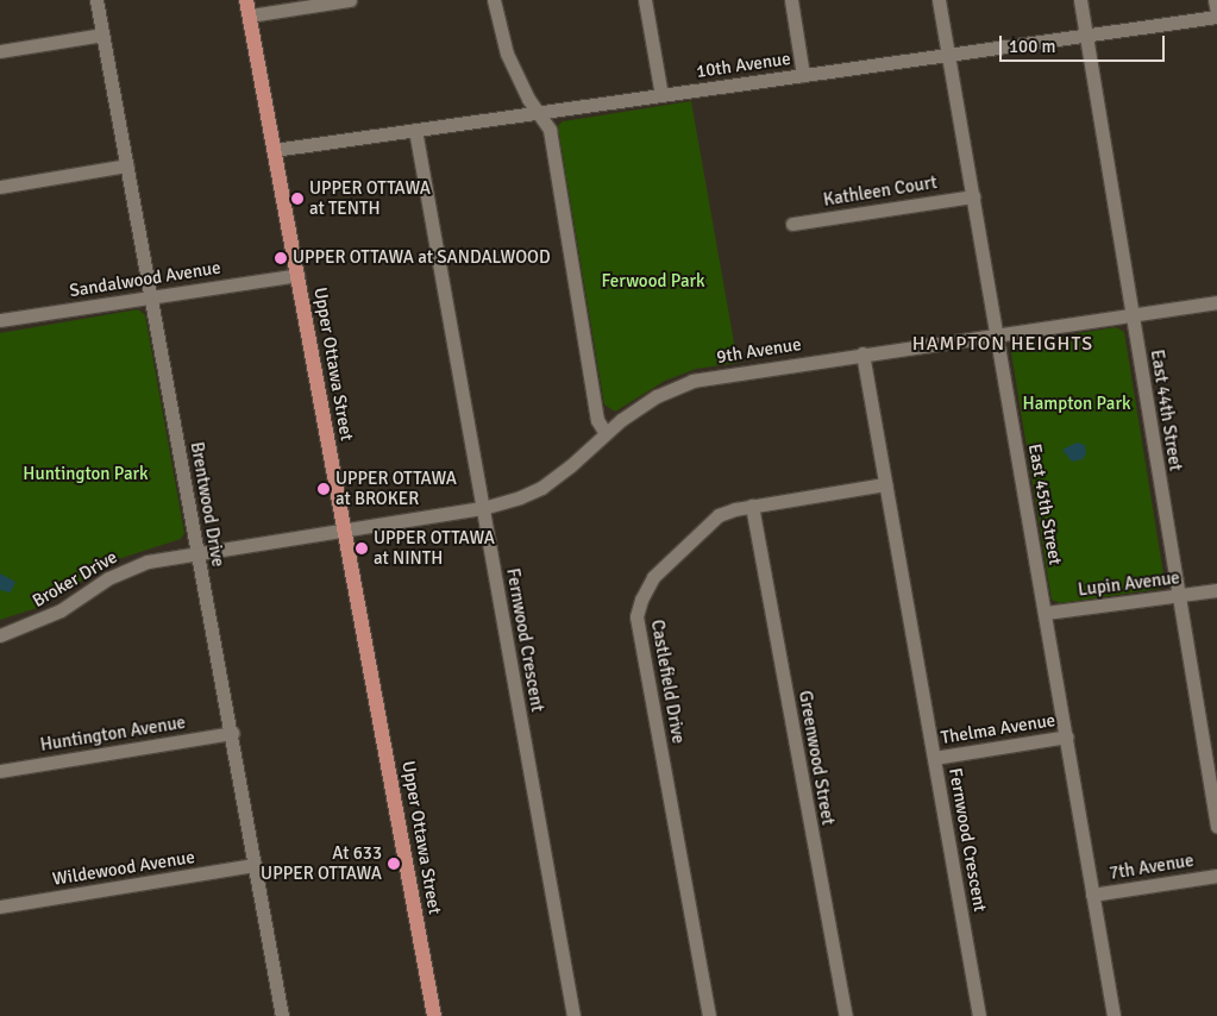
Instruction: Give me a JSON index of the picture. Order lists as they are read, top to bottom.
{
  "streets": {
    "main road": ["Upper Ottawa Street"],
    "street": [
      "10th Avenue",
      "Kathleen Court",
      "Sandalwood Avenue",
      "9th Avenue",
      "East 44th Street",
      "Brentwood Drive",
      "East 45th Street",
      "Broker Drive",
      "Lupin Avenue",
      "Fernwood Crescent",
      "Castlefield Drive",
      "Thelma Avenue",
      "Huntington Avenue",
      "Greenwood Street",
      "7th Avenue",
      "Wildewood Avenue"
    ]
  },
  "crossings": [
    ["10th Avenue", "Upper Ottawa Street"],
    ["10th Avenue", "East 44th Street"],
    ["10th Avenue", "East 45th Street"],
    ["10th Avenue", "Fernwood Crescent"],
    ["Kathleen Court", "East 45th Street"],
    ["Sandalwood Avenue", "Upper Ottawa Street"],
    ["Sandalwood Avenue", "Brentwood Drive"],
    ["9th Avenue", "Upper Ottawa Street"],
    ["9th Avenue", "East 44th Street"],
    ["9th Avenue", "East 45th Street"],
    ["9th Avenue", "Broker Drive"],
    ["9th Avenue", "Fernwood Crescent"],
    ["Upper Ottawa Street", "Broker Drive"],
    ["East 44th Street", "Lupin Avenue"],
    ["Brentwood Drive", "Broker Drive"],
    ["Brentwood Drive", "Huntington Avenue"],
    ["Brentwood Drive", "Wildewood Avenue"],
    ["East 45th Street", "Lupin Avenue"],
    ["East 45th Street", "Thelma Avenue"],
    ["East 45th Street", "7th Avenue"],
    ["Fernwood Crescent", "Castlefield Drive"],
    ["Fernwood Crescent", "Thelma Avenue"],
    ["Castlefield Drive", "Greenwood Street"]
  ],
  "districts": ["HAMPTON HEIGHTS"],
  "parks": ["Ferwood Park", "Hampton Park", "Huntington Park"],
  "places": [
    "UPPER OTTAWA at TENTH",
    "UPPER OTTAWA at SANDALWOOD",
    "UPPER OTTAWA at BROKER",
    "UPPER OTTAWA at NINTH",
    "At 633 UPPER OTTAWA"
  ],
  "scale_bar": "100 m"
}
